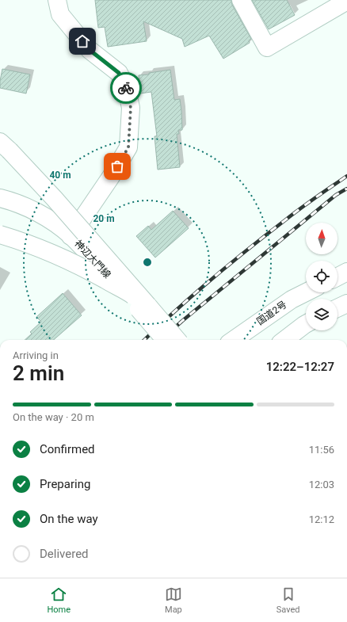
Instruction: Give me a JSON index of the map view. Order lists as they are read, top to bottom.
{
  "streets": {
    "main road": ["神辺大門線", "国道2号"]
  },
  "north": "top",
  "page": {
    "heading": ["2 min", "Arriving in", "12:22–12:27"],
    "bar": "On the way · 20 m",
    "list": [
      ["Confirmed", "11:56"],
      ["Preparing", "12:03"],
      ["On the way", "12:12"],
      "Delivered"
    ],
    "tabs": ["Home", "Map", "Saved"]
  },
  "rings": ["40 m", "20 m"]
}
